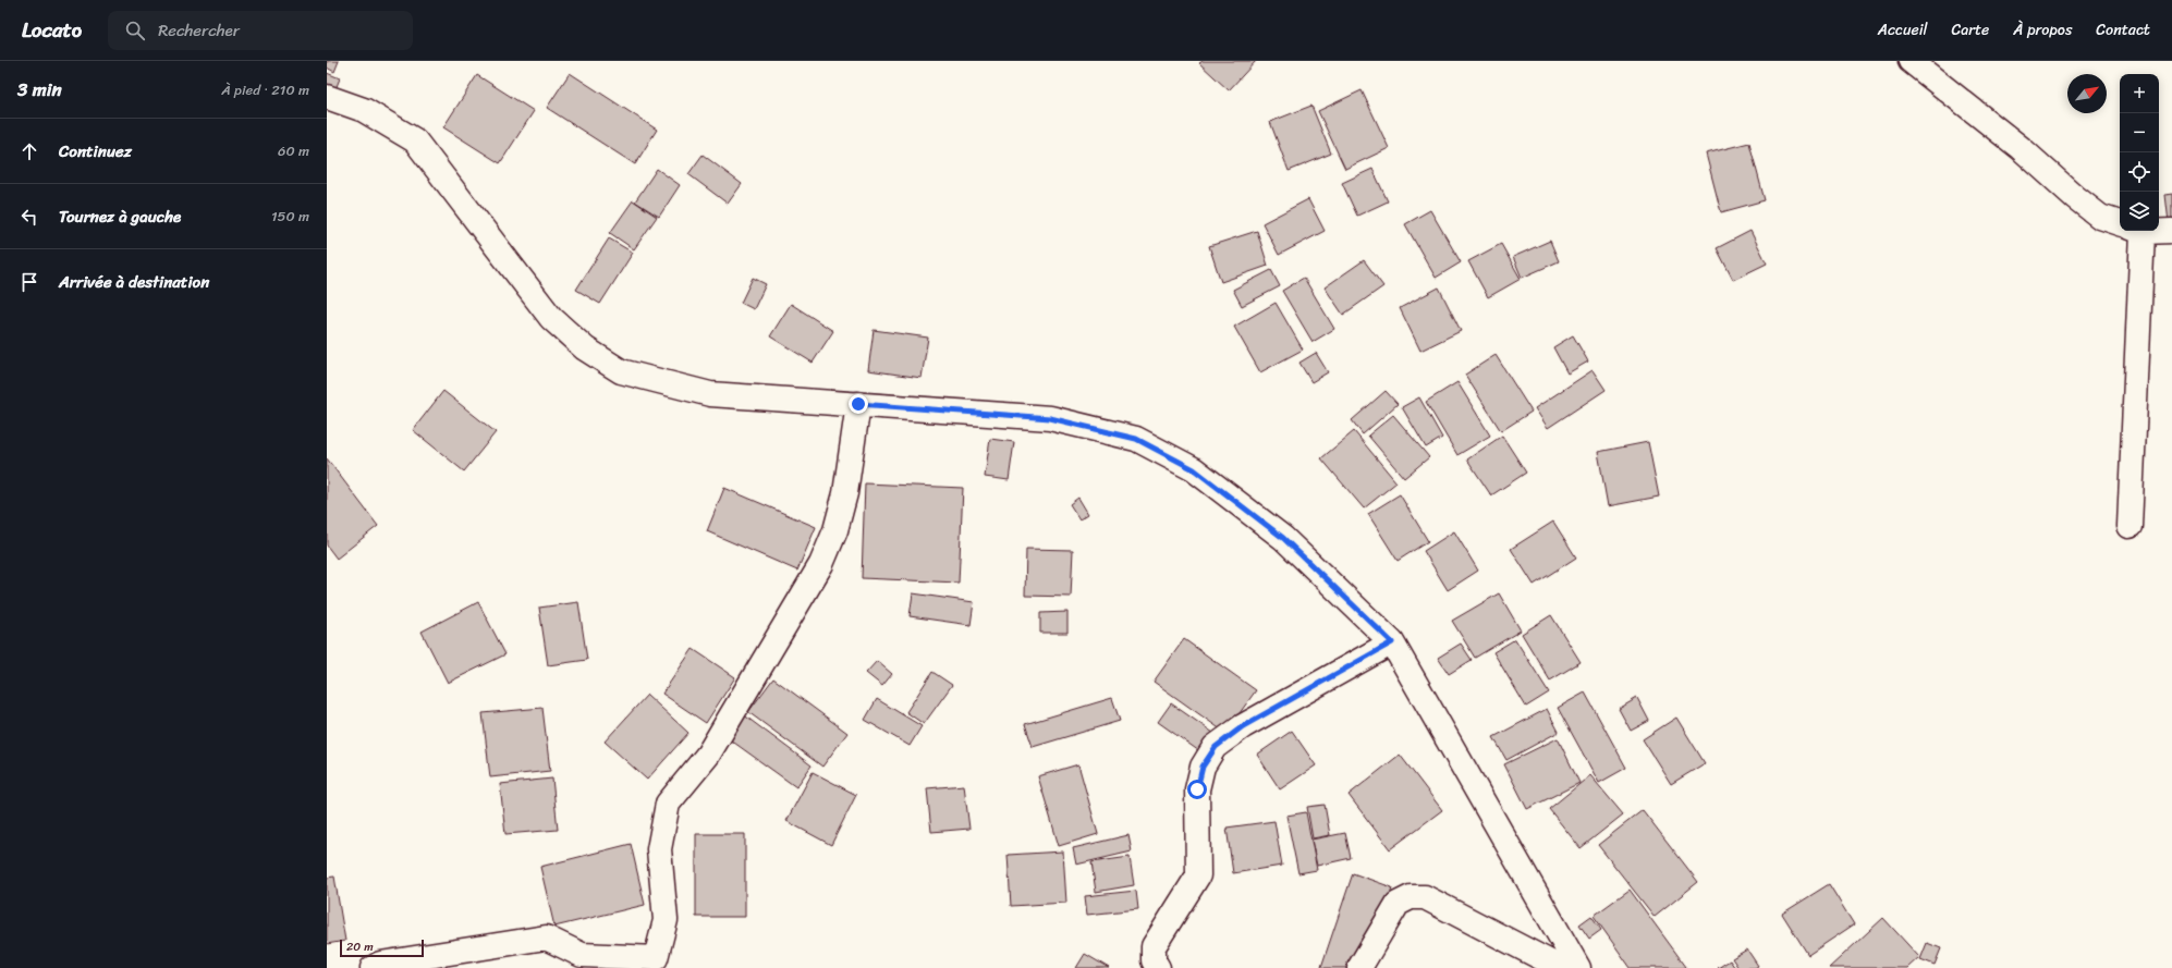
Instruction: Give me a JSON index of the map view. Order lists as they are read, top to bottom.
{
  "scale_bar": "20 m",
  "north": "top right",
  "page": {
    "header": "Locato",
    "search": "Rechercher",
    "nav": [
      "Accueil",
      "Carte",
      "À propos",
      "Contact"
    ],
    "heading": ["3 min", "À pied · 210 m"],
    "map_buttons": ["+", "−"],
    "list": [
      ["Continuez", "60 m"],
      ["Tournez à gauche", "150 m"],
      "Arrivée à destination"
    ],
    "scale": "20 m"
  }
}
